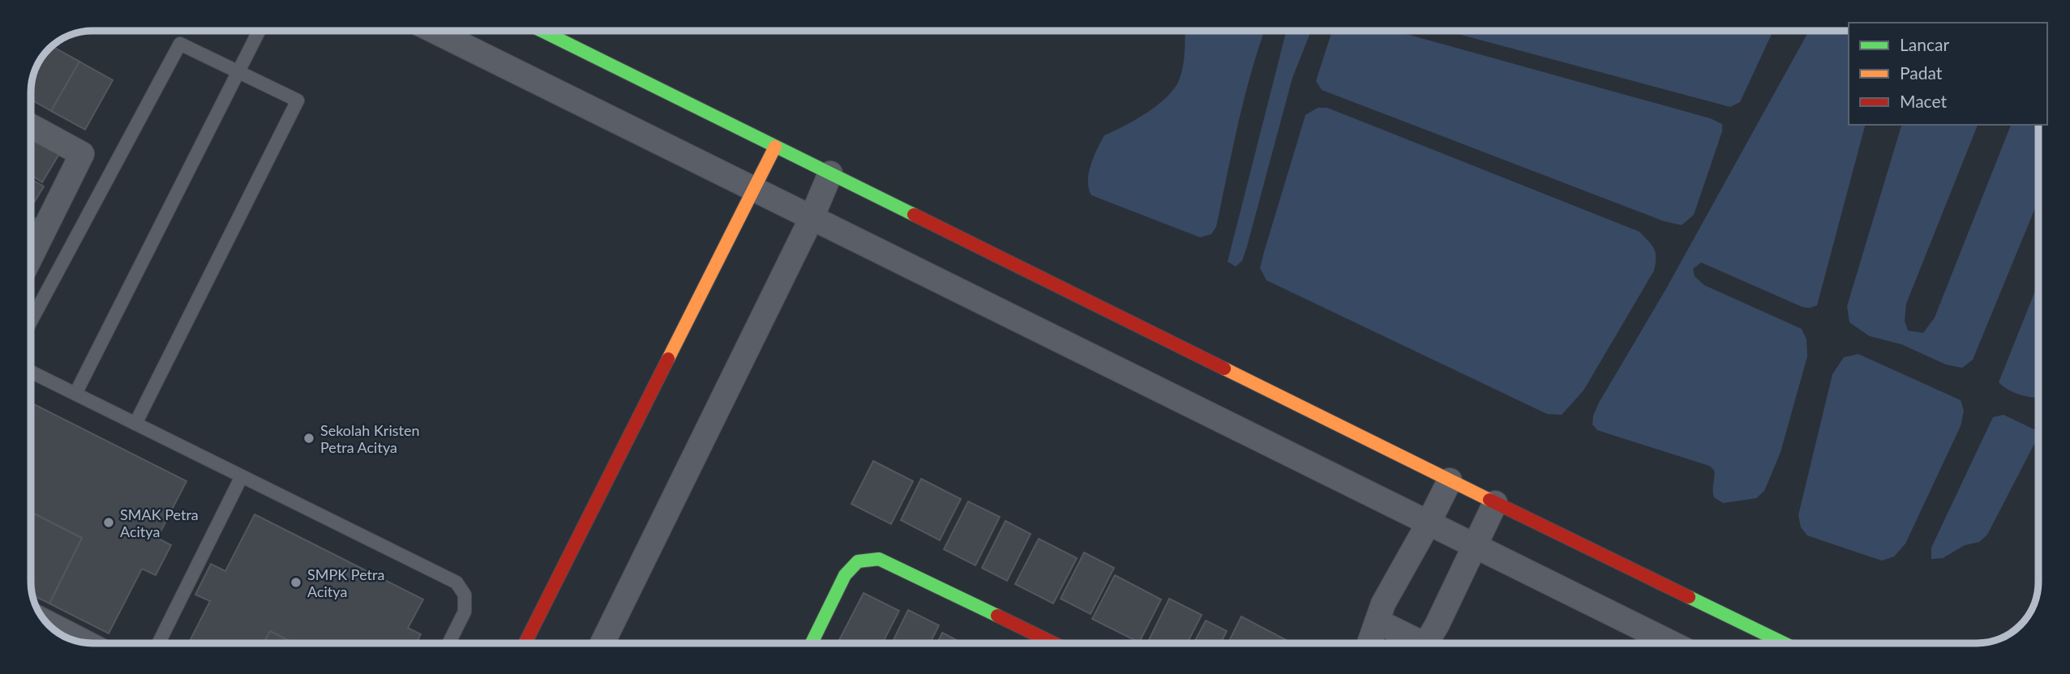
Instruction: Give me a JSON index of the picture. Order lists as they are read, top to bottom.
{
  "places": ["Sekolah Kristen Petra Acitya", "SMAK Petra Acitya", "SMPK Petra Acitya"],
  "legend": ["Lancar", "Padat", "Macet"]
}
